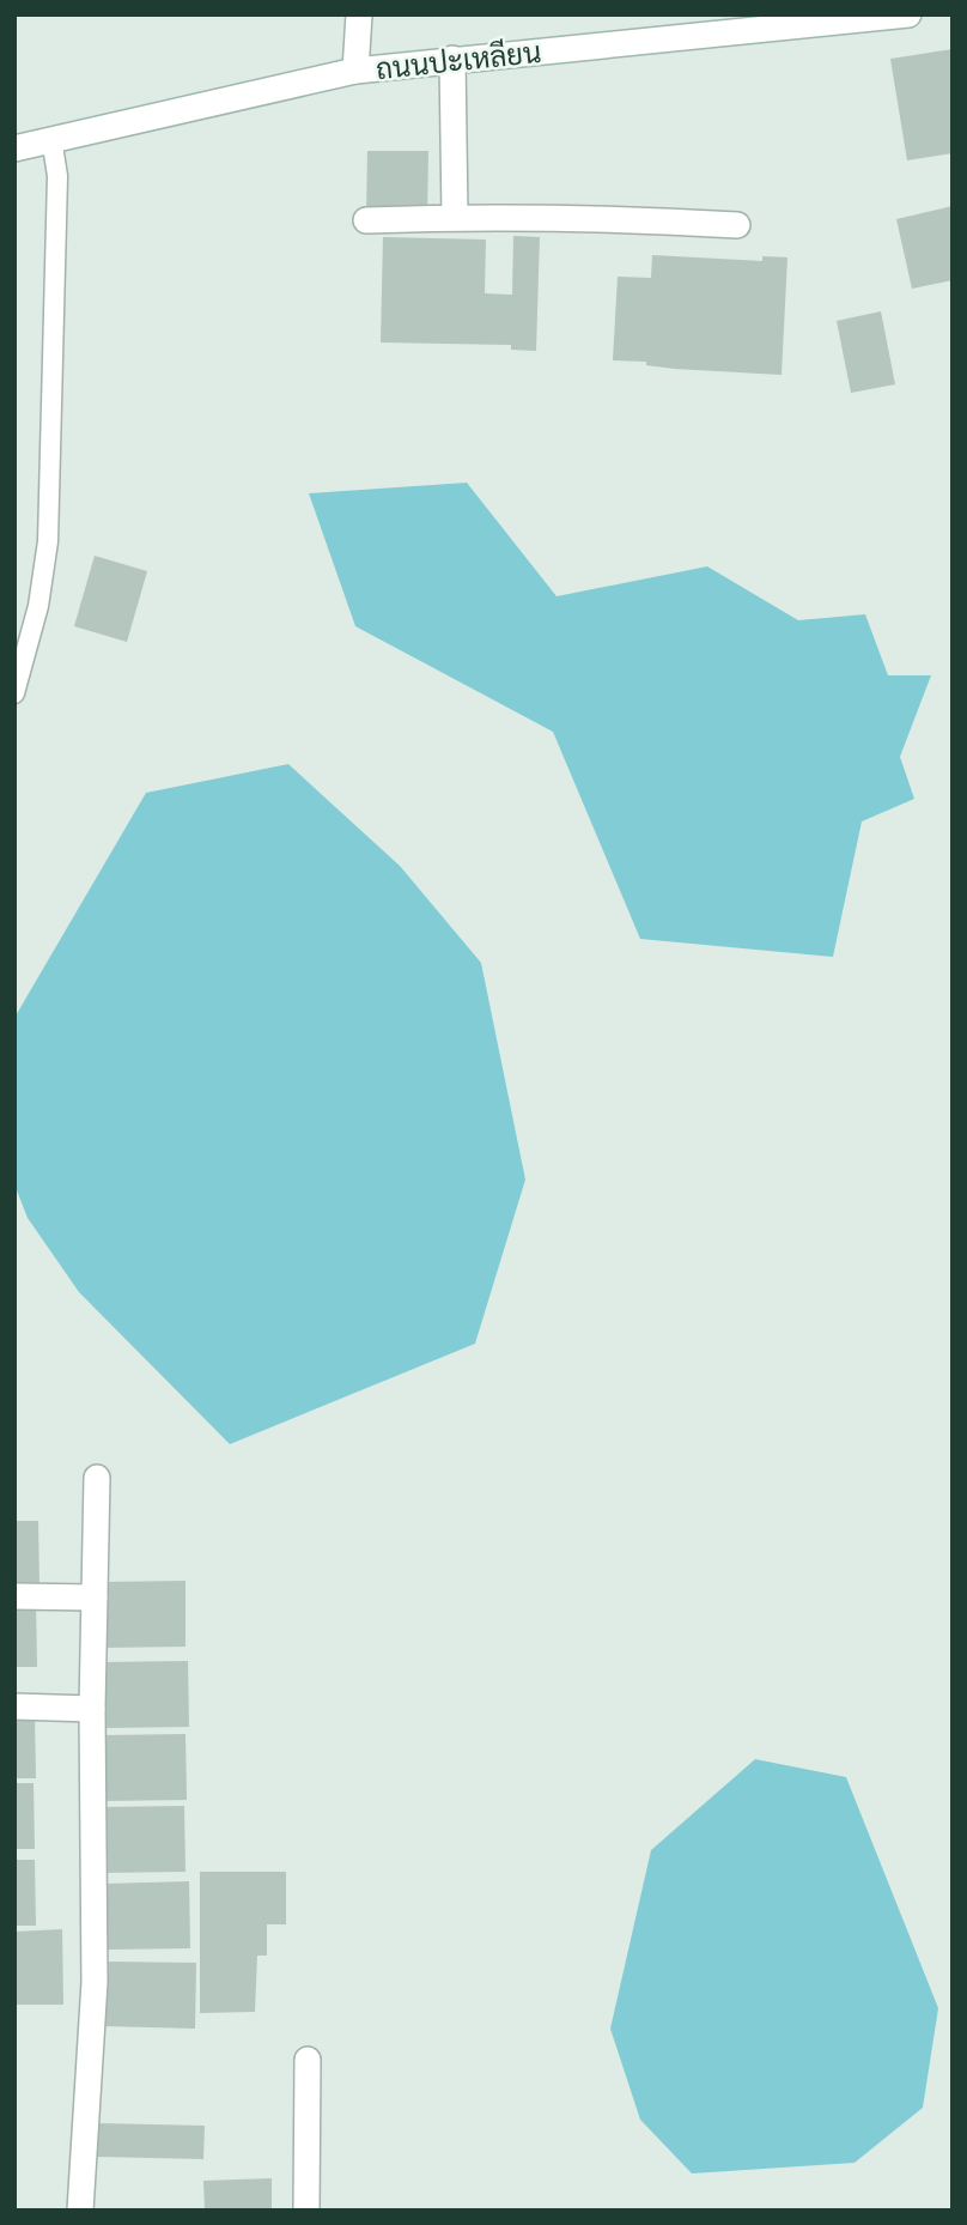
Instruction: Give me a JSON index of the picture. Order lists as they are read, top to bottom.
{
  "streets": {
    "street": ["ถนนปะเหลียน"]
  }
}
